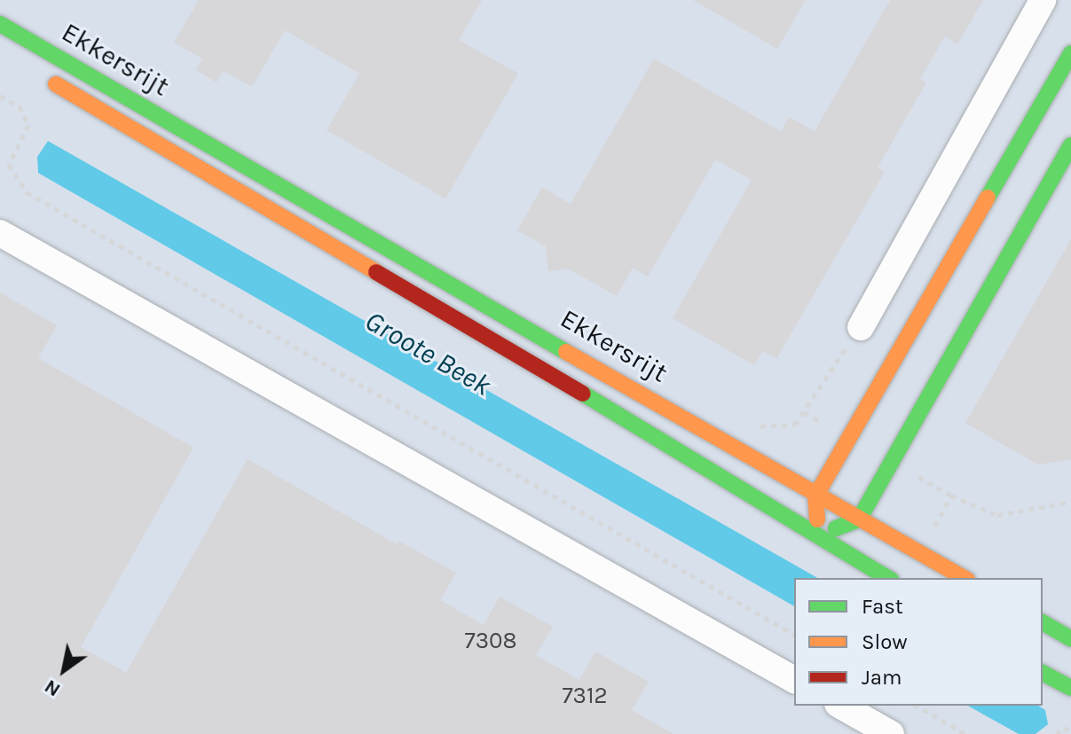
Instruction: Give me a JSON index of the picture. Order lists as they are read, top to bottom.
{
  "streets": {
    "main road": ["Ekkersrijt"]
  },
  "water": ["Groote Beek"],
  "house_numbers": ["7308", "7312"],
  "legend": ["Fast", "Slow", "Jam"],
  "north": "bottom left"
}
